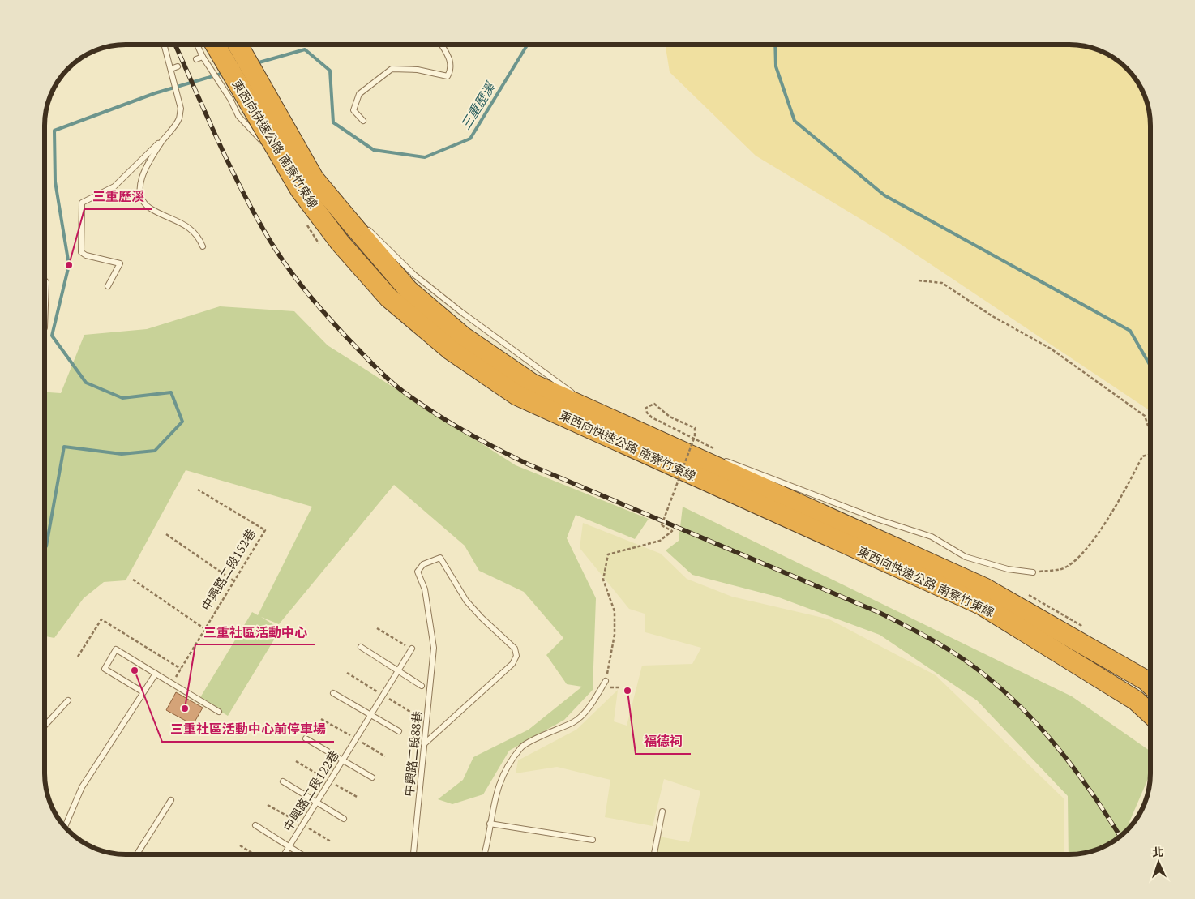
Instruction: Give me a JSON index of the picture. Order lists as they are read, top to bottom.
{
  "streets": {
    "highway": ["東西向快速公路 南寮竹東線"],
    "lane": ["中興路二段88巷", "中興路二段122巷"],
    "path": ["中興路二段152巷"]
  },
  "water": ["三重歷溪"],
  "places": [
    "三重歷溪",
    "三重社區活動中心前停車場",
    "福德祠",
    "三重社區活動中心"
  ],
  "north": "top"
}
